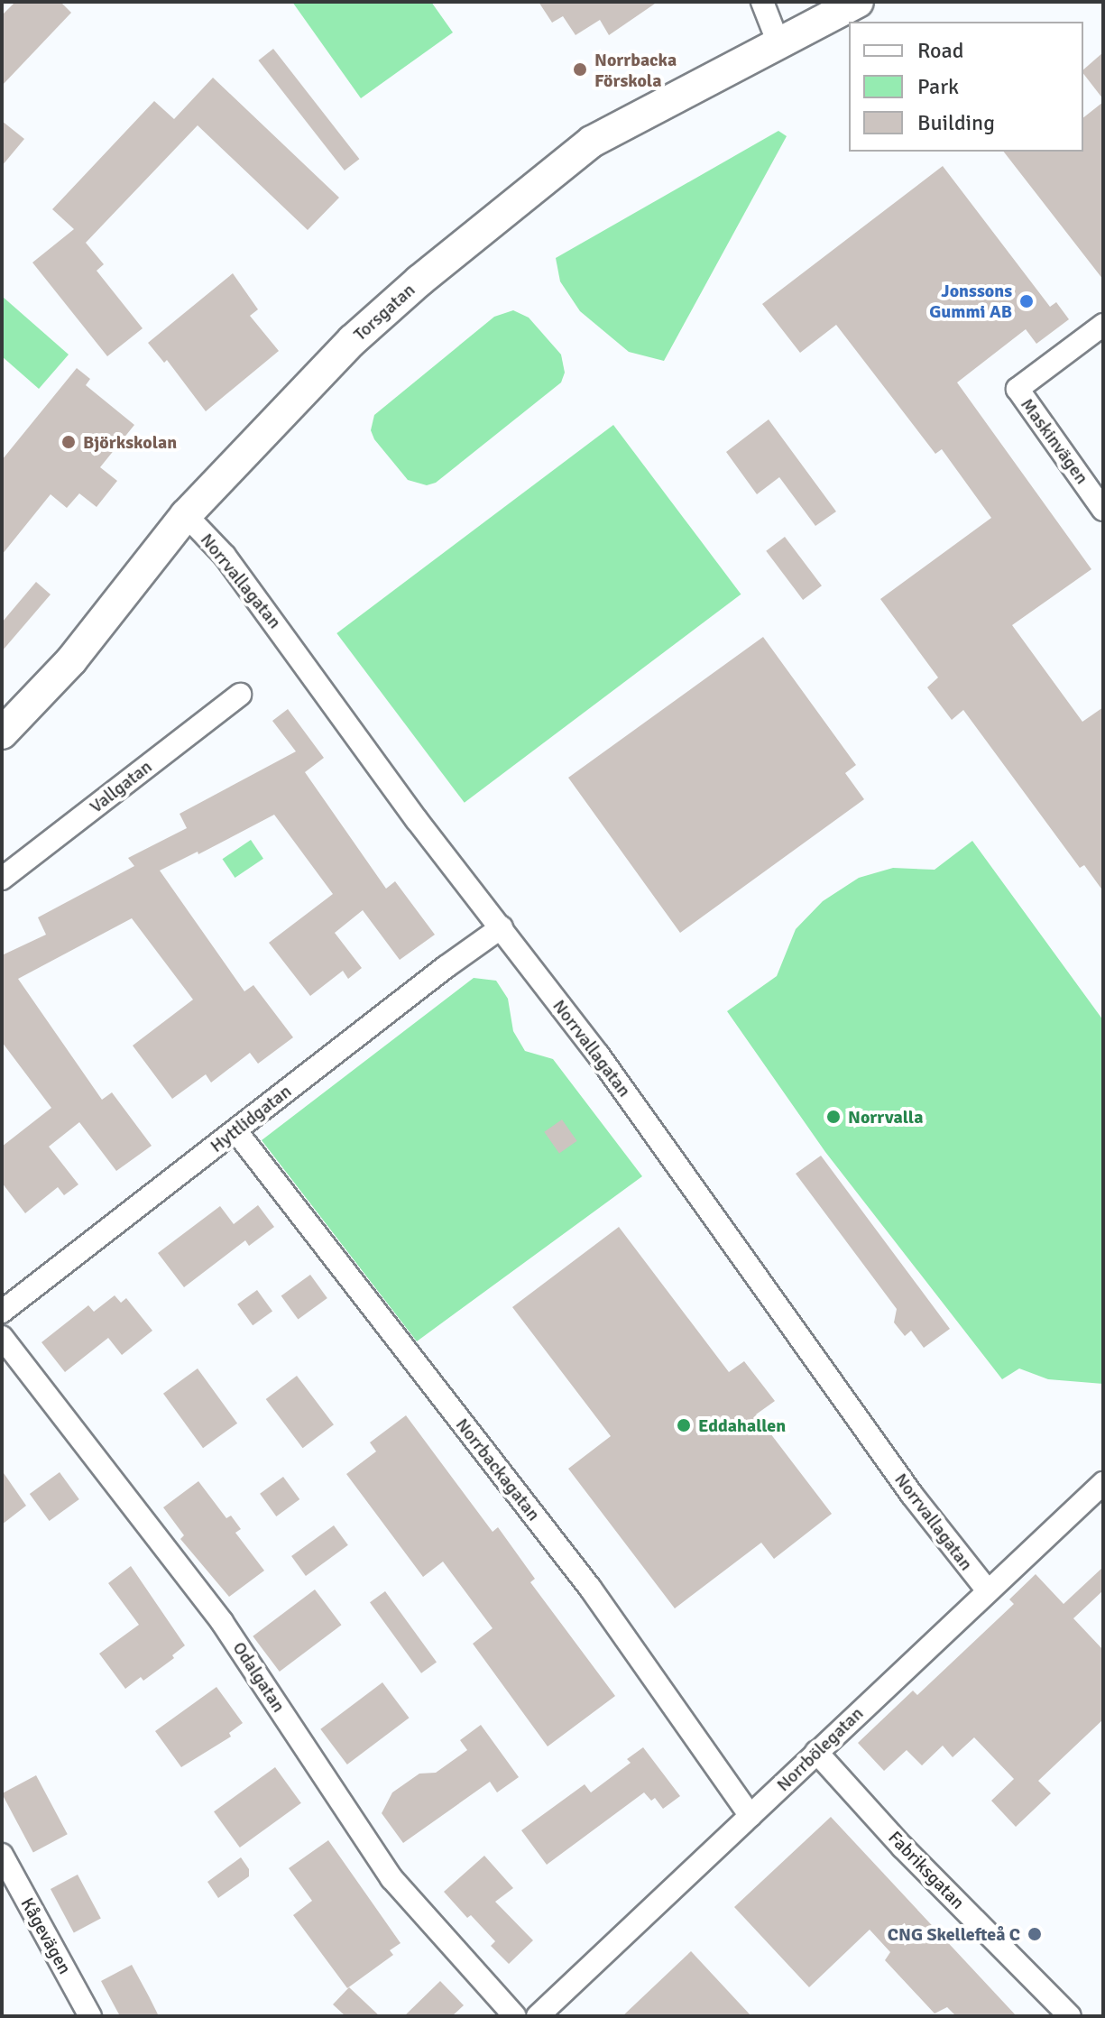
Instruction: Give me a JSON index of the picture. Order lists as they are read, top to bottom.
{
  "streets": {
    "main road": ["Torsgatan"],
    "street": [
      "Maskinvägen",
      "Norrvallagatan",
      "Vallgatan",
      "Hyttlidgatan",
      "Norrbackagatan",
      "Odalgatan",
      "Norrbölegatan",
      "Fabriksgatan",
      "Kågevägen"
    ]
  },
  "crossings": [
    ["Torsgatan", "Norrvallagatan"],
    ["Norrvallagatan", "Hyttlidgatan"],
    ["Norrvallagatan", "Norrbölegatan"],
    ["Hyttlidgatan", "Norrbackagatan"],
    ["Norrbackagatan", "Norrbölegatan"],
    ["Norrbölegatan", "Fabriksgatan"]
  ],
  "places": [
    "Norrbacka Förskola",
    "Jonssons Gummi AB",
    "Björkskolan",
    "Norrvalla",
    "Eddahallen",
    "CNG Skellefteå C"
  ],
  "legend": ["Road", "Park", "Building"]
}
